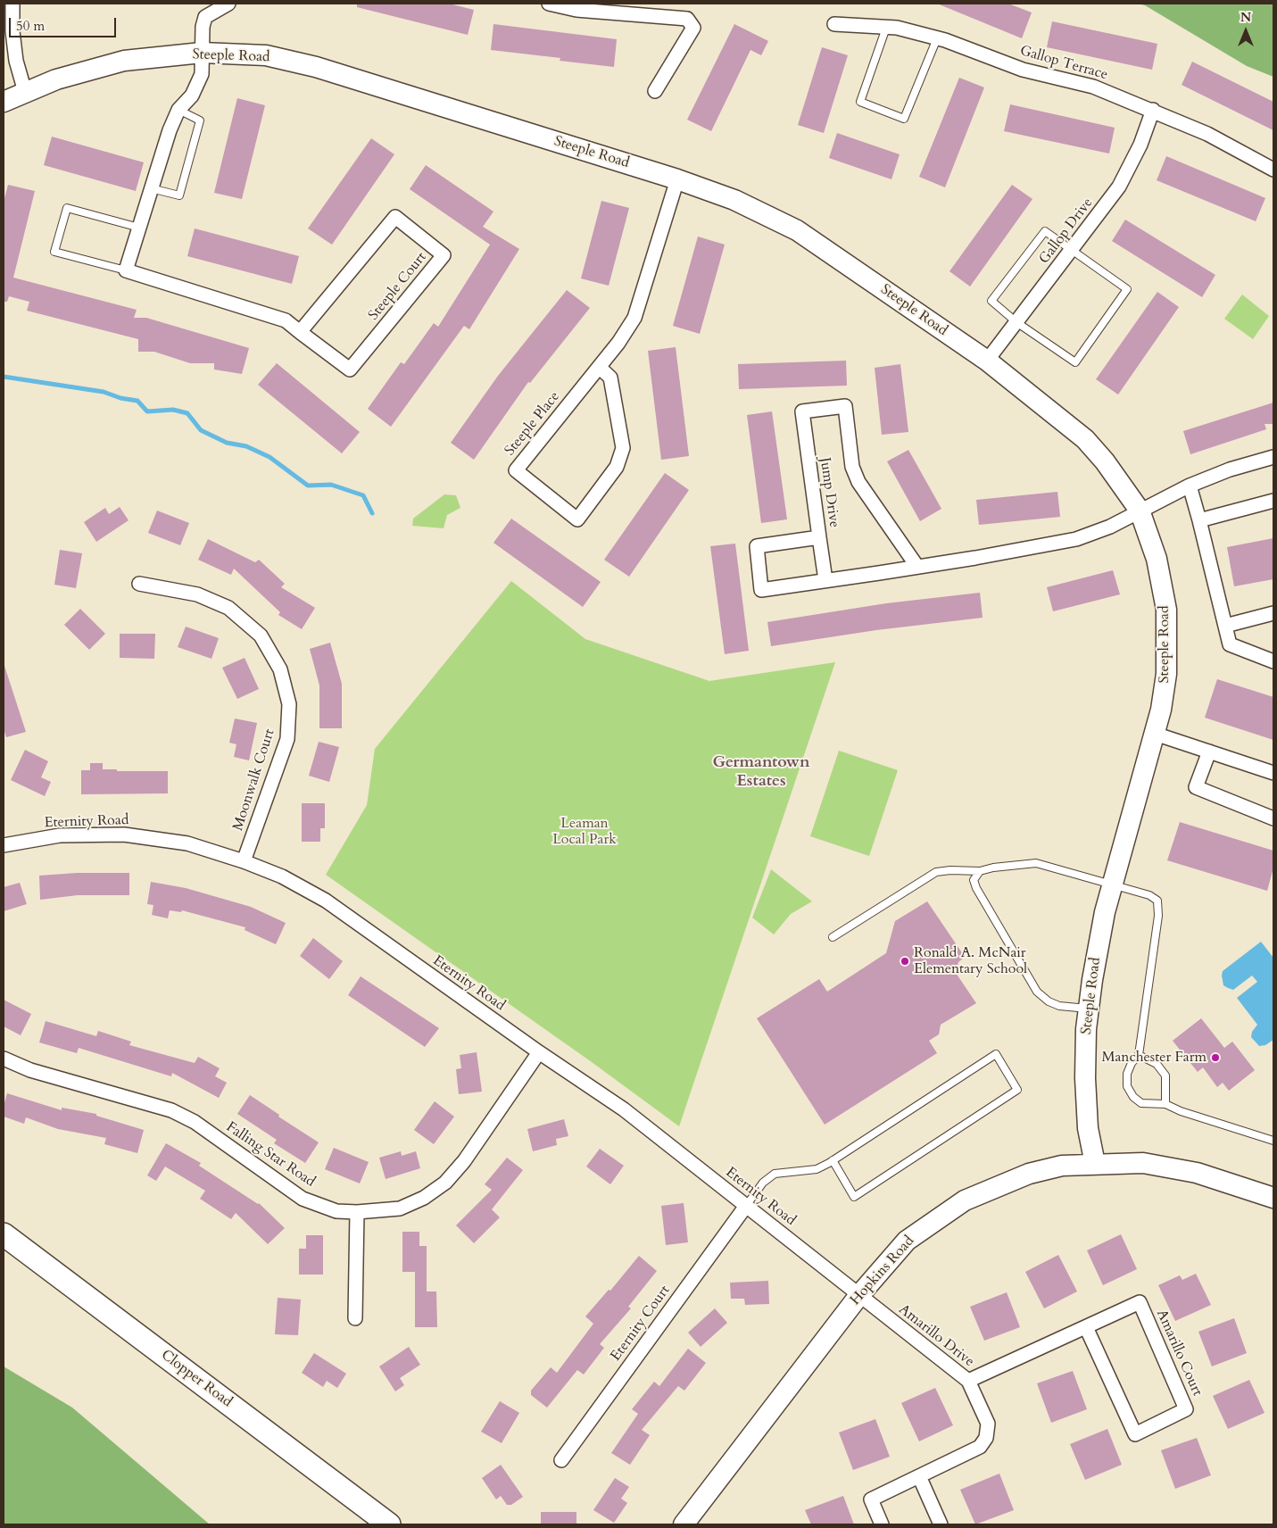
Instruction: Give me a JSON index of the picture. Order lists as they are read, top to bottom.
{
  "streets": {
    "main road": ["Clopper Road"],
    "street": [
      "Steeple Road",
      "Gallop Terrace",
      "Gallop Drive",
      "Steeple Court",
      "Steeple Place",
      "Jump Drive",
      "Moonwalk Court",
      "Eternity Road",
      "Falling Star Road",
      "Hopkins Road",
      "Eternity Court",
      "Amarillo Drive",
      "Amarillo Court"
    ]
  },
  "crossings": [
    ["Steeple Road", "Gallop Drive"],
    ["Steeple Road", "Steeple Place"],
    ["Steeple Road", "Jump Drive"],
    ["Steeple Road", "Hopkins Road"],
    ["Gallop Terrace", "Gallop Drive"],
    ["Moonwalk Court", "Eternity Road"],
    ["Eternity Road", "Falling Star Road"],
    ["Eternity Road", "Hopkins Road"],
    ["Eternity Road", "Eternity Court"],
    ["Eternity Road", "Amarillo Drive"],
    ["Hopkins Road", "Amarillo Drive"],
    ["Amarillo Drive", "Amarillo Court"]
  ],
  "districts": ["Germantown Estates"],
  "parks": ["Leaman Local Park"],
  "places": ["Ronald A. McNair Elementary School", "Manchester Farm"],
  "scale_bar": "50 m",
  "north": "top"
}
